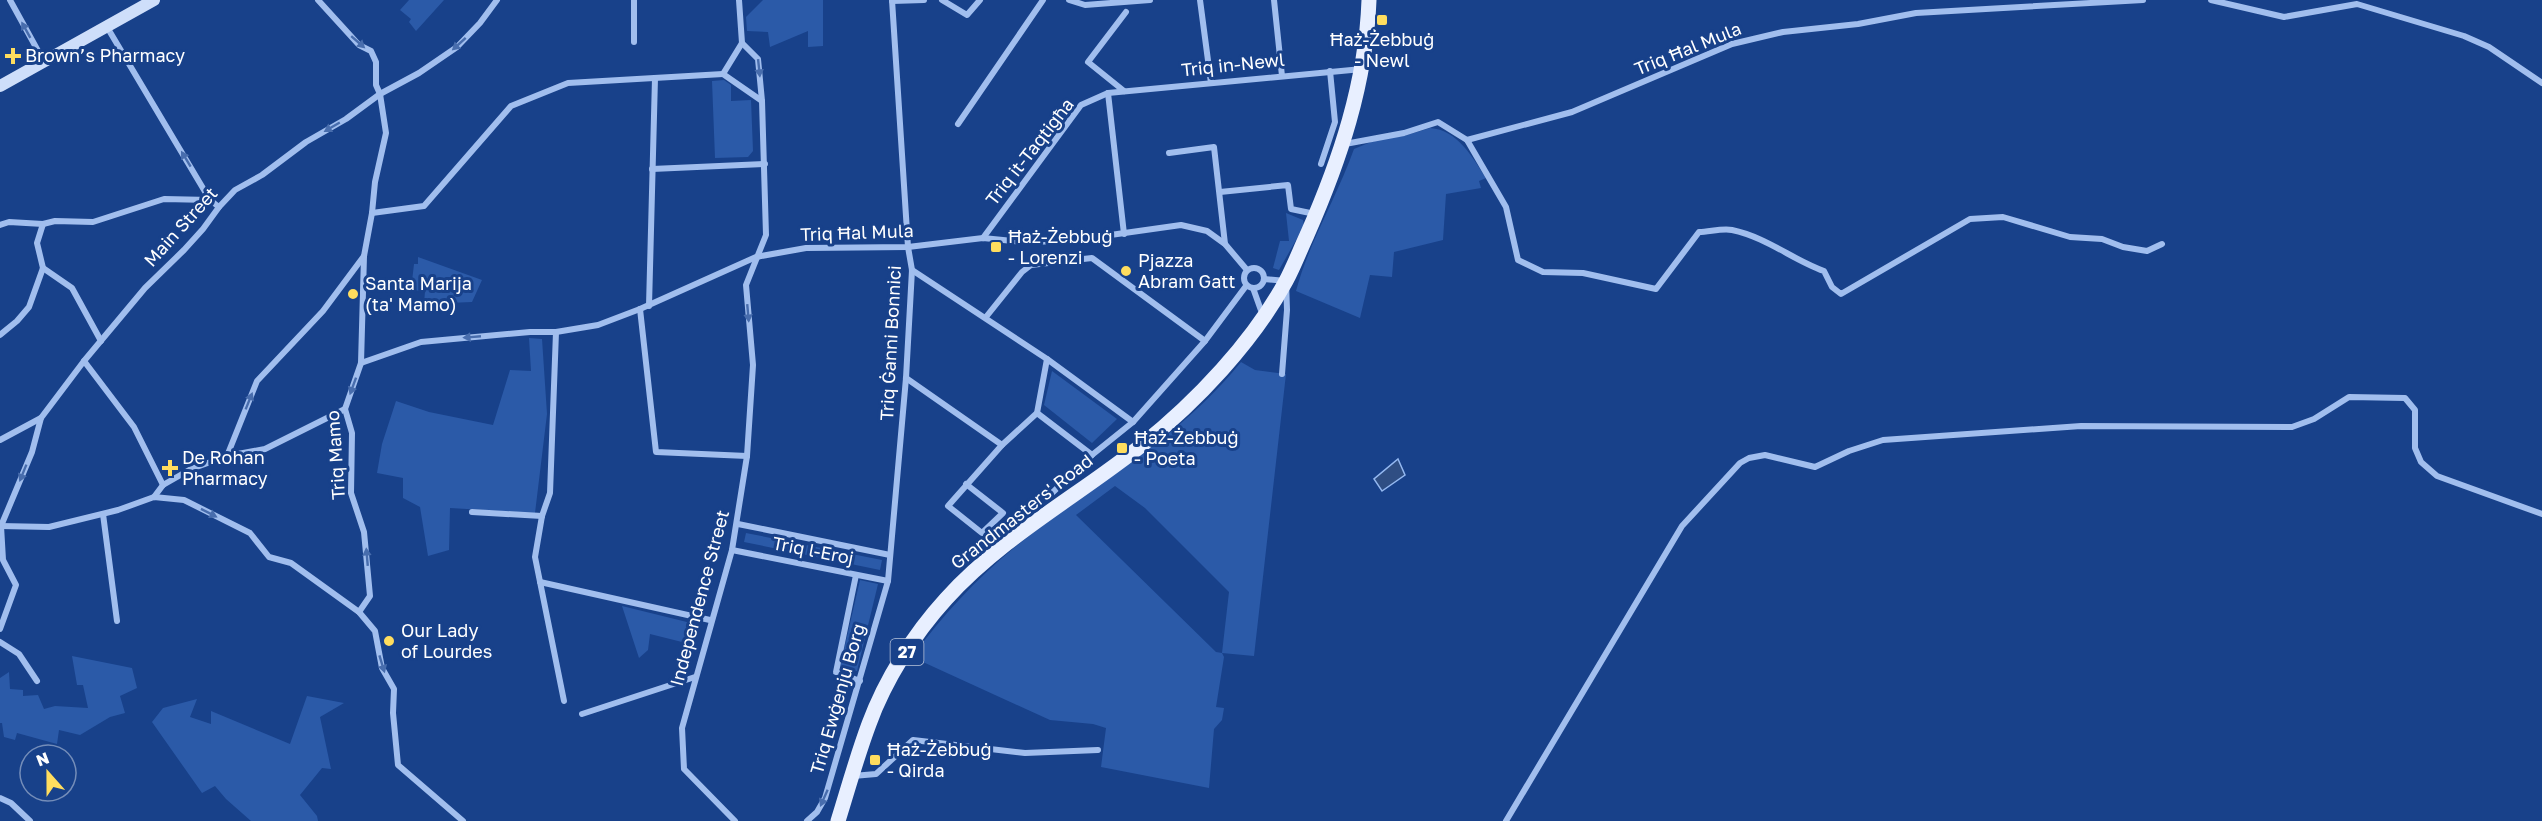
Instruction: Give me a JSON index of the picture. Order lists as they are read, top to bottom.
{
  "streets": {
    "main road": ["Grandmasters' Road", "27"],
    "street": [
      "Triq Ħal Mula",
      "Triq in-Newl",
      "Triq it-Taqtigħa",
      "Main Street",
      "Triq Ġanni Bonnici",
      "Triq Mamo",
      "Triq l-Eroj",
      "Independence Street",
      "Triq Ewġenju Borg"
    ]
  },
  "crossings": [
    ["Triq Ħal Mula", "Triq it-Taqtigħa"],
    ["Triq Ħal Mula", "Triq Ġanni Bonnici"],
    ["Triq Ħal Mula", "Triq Mamo"],
    ["Triq Ħal Mula", "Independence Street"],
    ["Triq in-Newl", "Triq it-Taqtigħa"],
    ["Triq in-Newl", "Grandmasters' Road"],
    ["Main Street", "Triq Mamo"],
    ["Triq Ġanni Bonnici", "Triq l-Eroj"],
    ["Triq Ġanni Bonnici", "Triq Ewġenju Borg"],
    ["Triq l-Eroj", "Independence Street"],
    ["Triq l-Eroj", "Triq Ewġenju Borg"]
  ],
  "one_way": ["Main Street", "Triq Ewġenju Borg"],
  "places": {
    "transit": [
      "Ħaż-Żebbuġ - Newl",
      "Ħaż-Żebbuġ - Lorenzi",
      "Ħaż-Żebbuġ - Poeta",
      "Ħaż-Żebbuġ - Qirda"
    ],
    "health": ["Brown’s Pharmacy", "De Rohan Pharmacy"],
    "other": ["Pjazza Abram Gatt", "Santa Marija (ta' Mamo)", "Our Lady of Lourdes"]
  },
  "north": "top"
}
